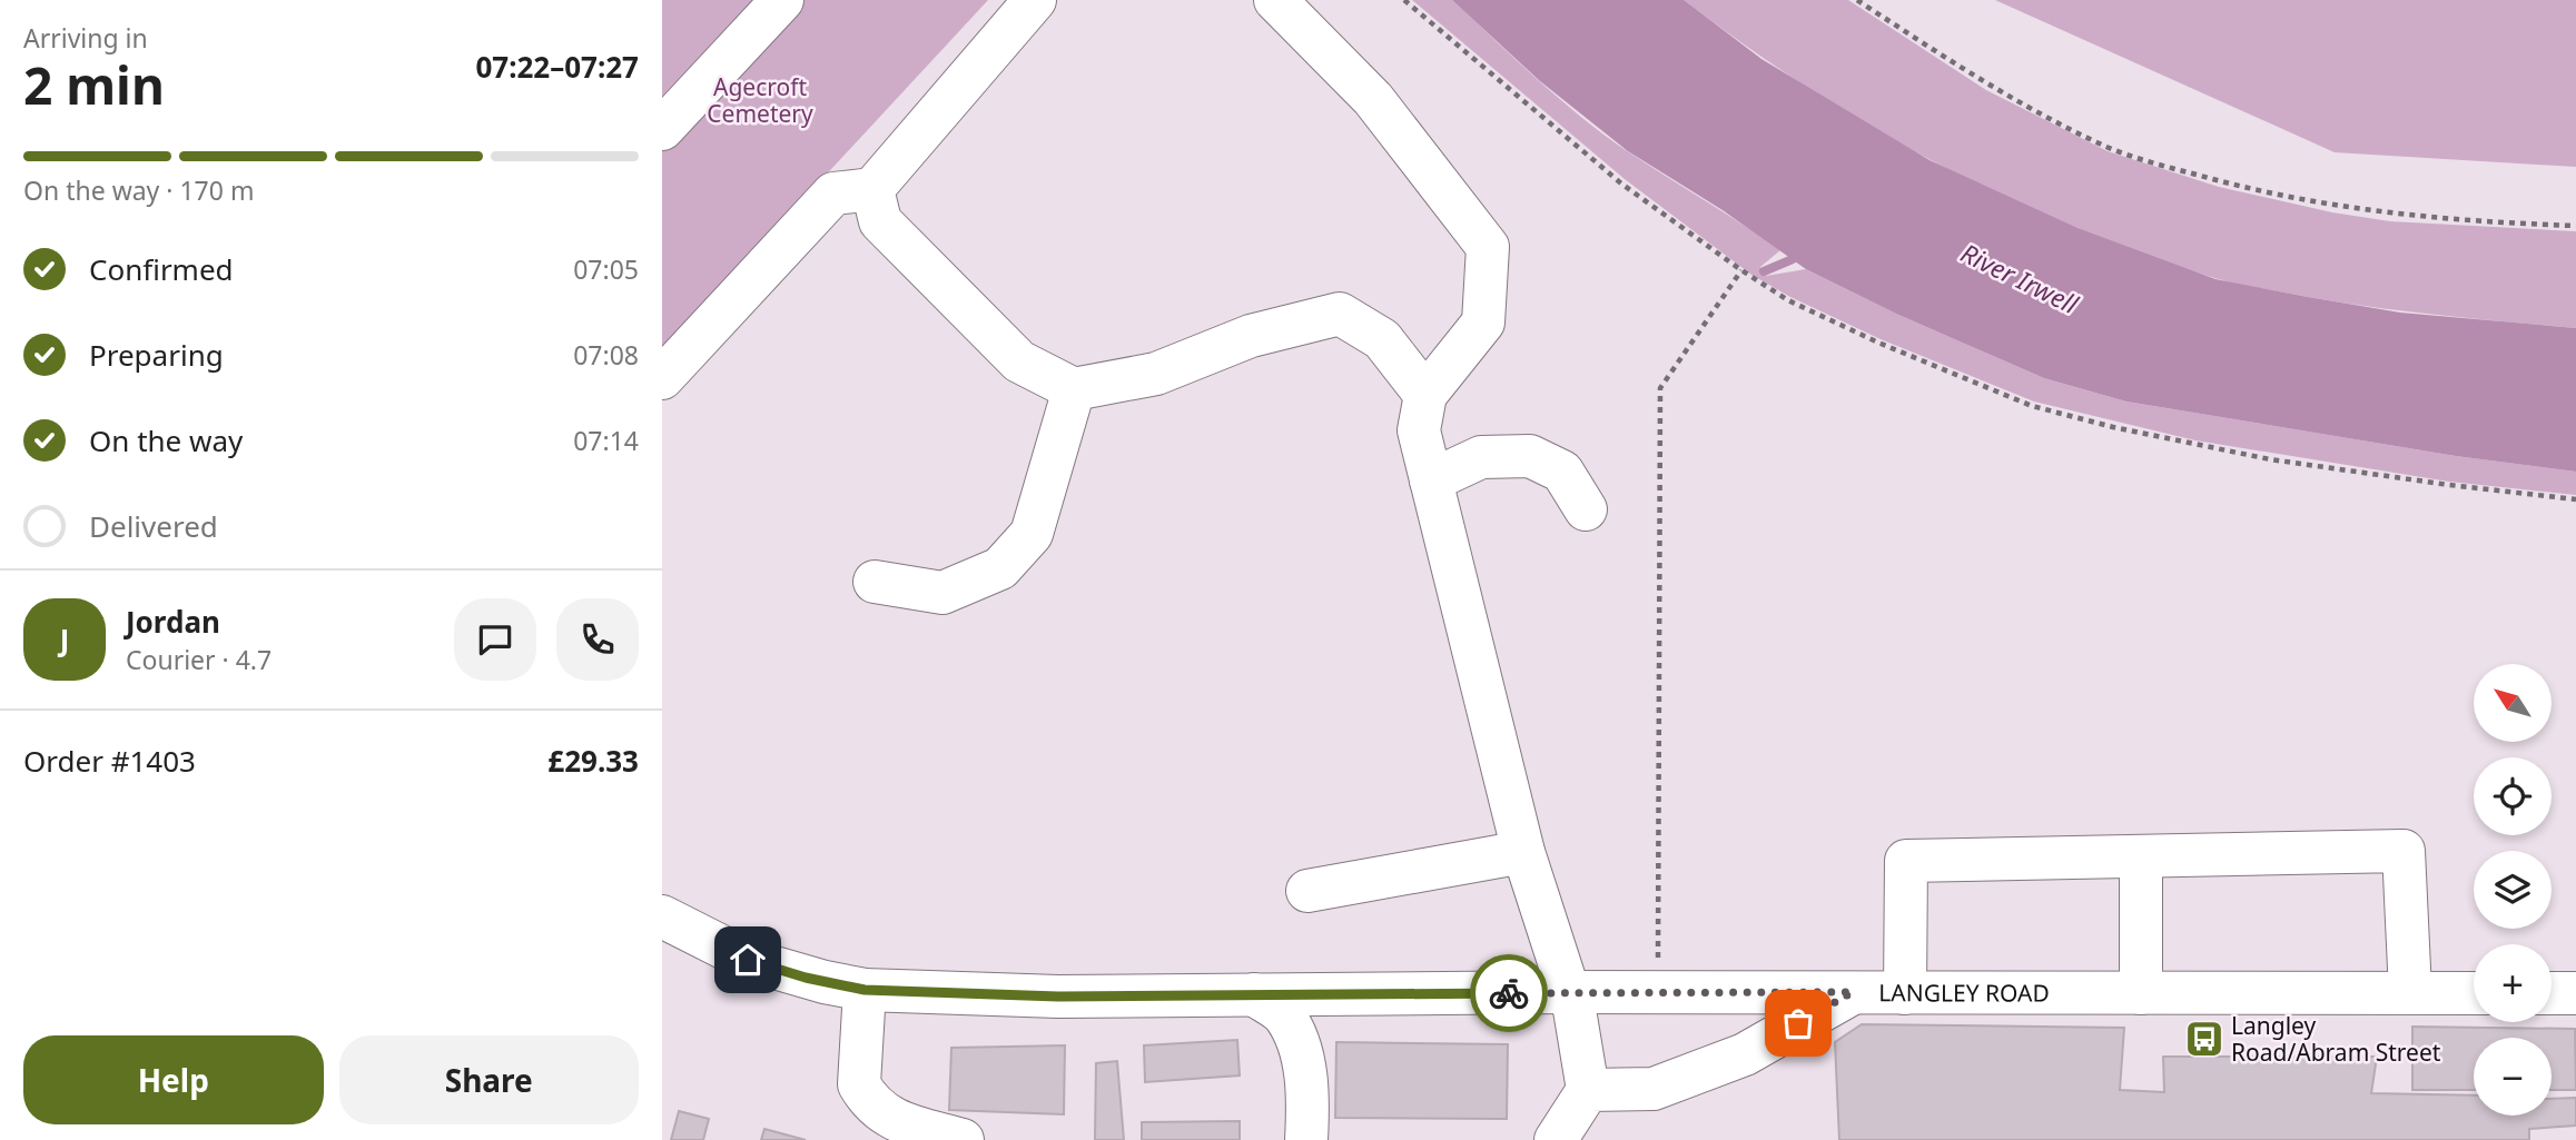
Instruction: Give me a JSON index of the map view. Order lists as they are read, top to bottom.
{
  "streets": {
    "street": ["LANGLEY ROAD"]
  },
  "water": ["River Irwell"],
  "parks": ["Agecroft Cemetery"],
  "places": {
    "bus stop": ["Langley Road/Abram Street"]
  },
  "north": "top left",
  "page": {
    "heading": ["2 min", "Arriving in", "07:22–07:27"],
    "panel": [
      "Jordan",
      "Courier · 4.7",
      "Order #1403",
      "£29.33"
    ],
    "bar": "On the way · 170 m",
    "list": [
      ["Confirmed", "07:05"],
      ["Preparing", "07:08"],
      ["On the way", "07:14"],
      "Delivered"
    ],
    "round": "J",
    "map_buttons": ["+", "−"],
    "buttons": ["Help", "Share"]
  }
}
